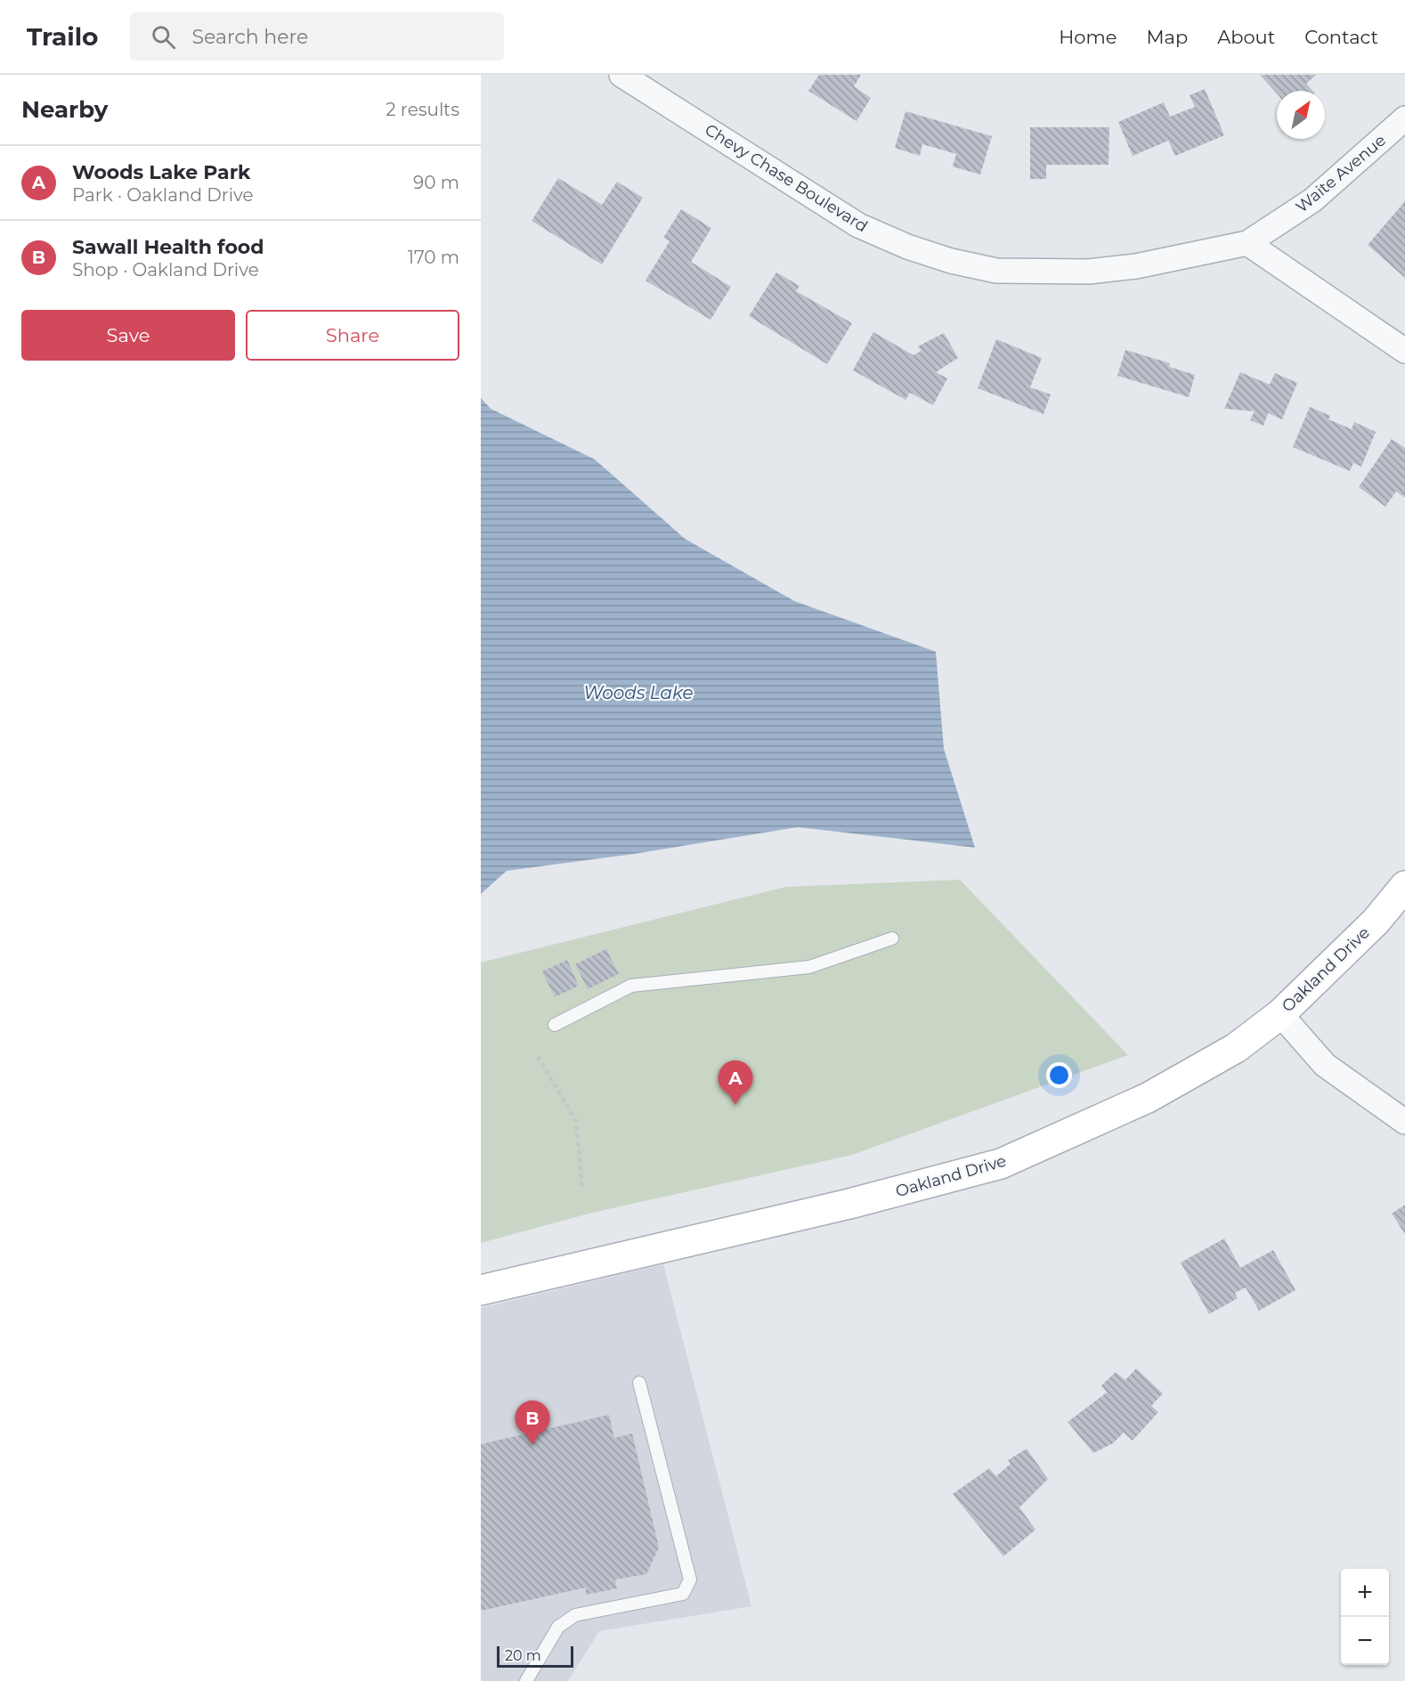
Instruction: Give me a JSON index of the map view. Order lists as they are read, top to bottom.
{
  "streets": {
    "main road": ["Oakland Drive"],
    "street": ["Waite Avenue", "Chevy Chase Boulevard"]
  },
  "crossings": [
    ["Waite Avenue", "Chevy Chase Boulevard"]
  ],
  "water": ["Woods Lake"],
  "scale_bar": "20 m",
  "north": "top right",
  "page": {
    "header": "Trailo",
    "search": "Search here",
    "nav": [
      "Home",
      "Map",
      "About",
      "Contact"
    ],
    "heading": ["Nearby", "2 results"],
    "list": [
      {
        "mark": "A",
        "name": "Woods Lake Park",
        "note": "Park · Oakland Drive",
        "value": "90 m"
      },
      {
        "mark": "B",
        "name": "Sawall Health food",
        "note": "Shop · Oakland Drive",
        "value": "170 m"
      }
    ],
    "buttons": ["Save", "Share"],
    "pins": ["A", "B"],
    "map_buttons": ["+", "−"],
    "scale": "20 m"
  }
}
